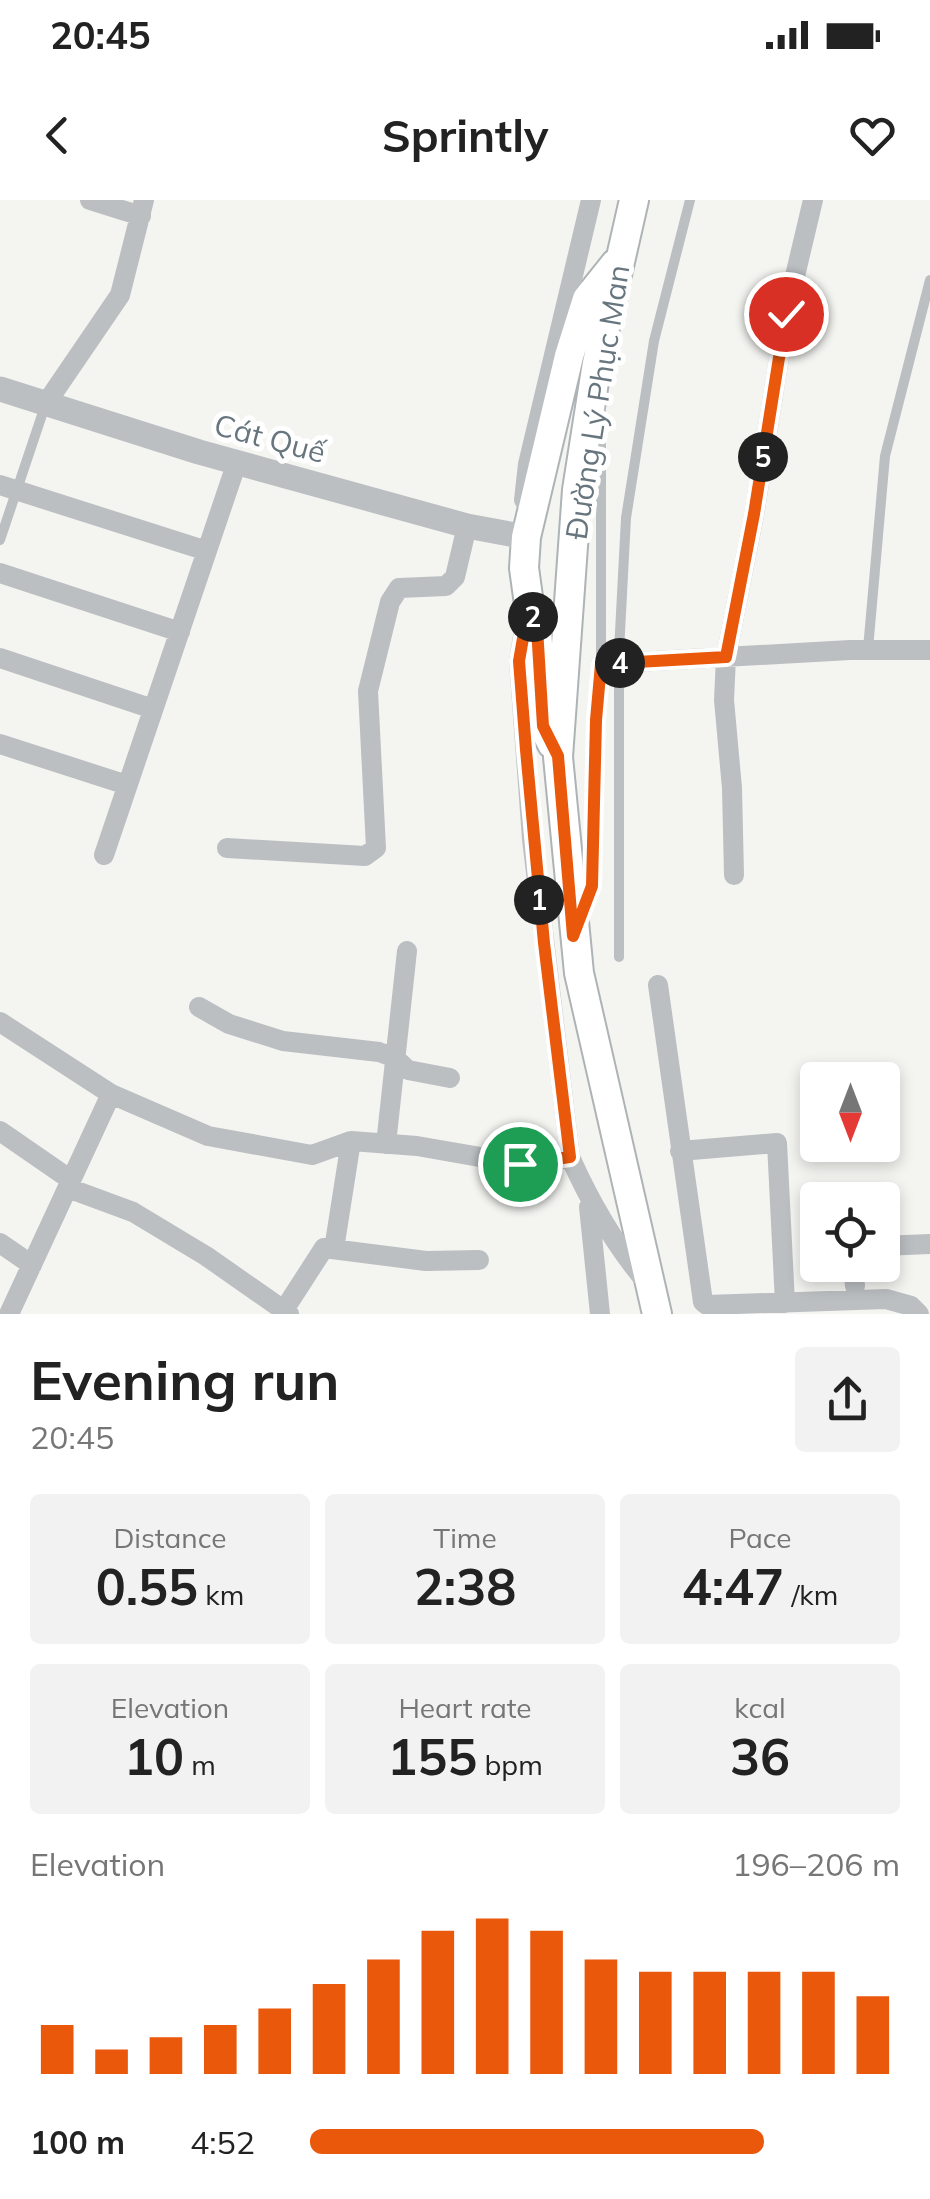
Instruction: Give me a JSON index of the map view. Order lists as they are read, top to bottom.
{
  "streets": {
    "main road": ["Đường Lý Phục Man"],
    "street": ["Cát Quế"]
  },
  "north": "bottom",
  "page": {
    "status": "20:45",
    "header": "Sprintly",
    "pins": [
      "5",
      "2",
      "4",
      "1"
    ],
    "heading": ["Evening run", "20:45"],
    "stats": [
      ["Distance", "0.55 km"],
      ["Time", "2:38"],
      ["Pace", "4:47 /km"],
      ["Elevation", "10 m"],
      ["Heart rate", "155 bpm"],
      ["kcal", "36"]
    ],
    "chart": ["Elevation", "196–206 m"],
    "list": [
      {
        "name": "100 m",
        "note": "4:52"
      }
    ]
  }
}
